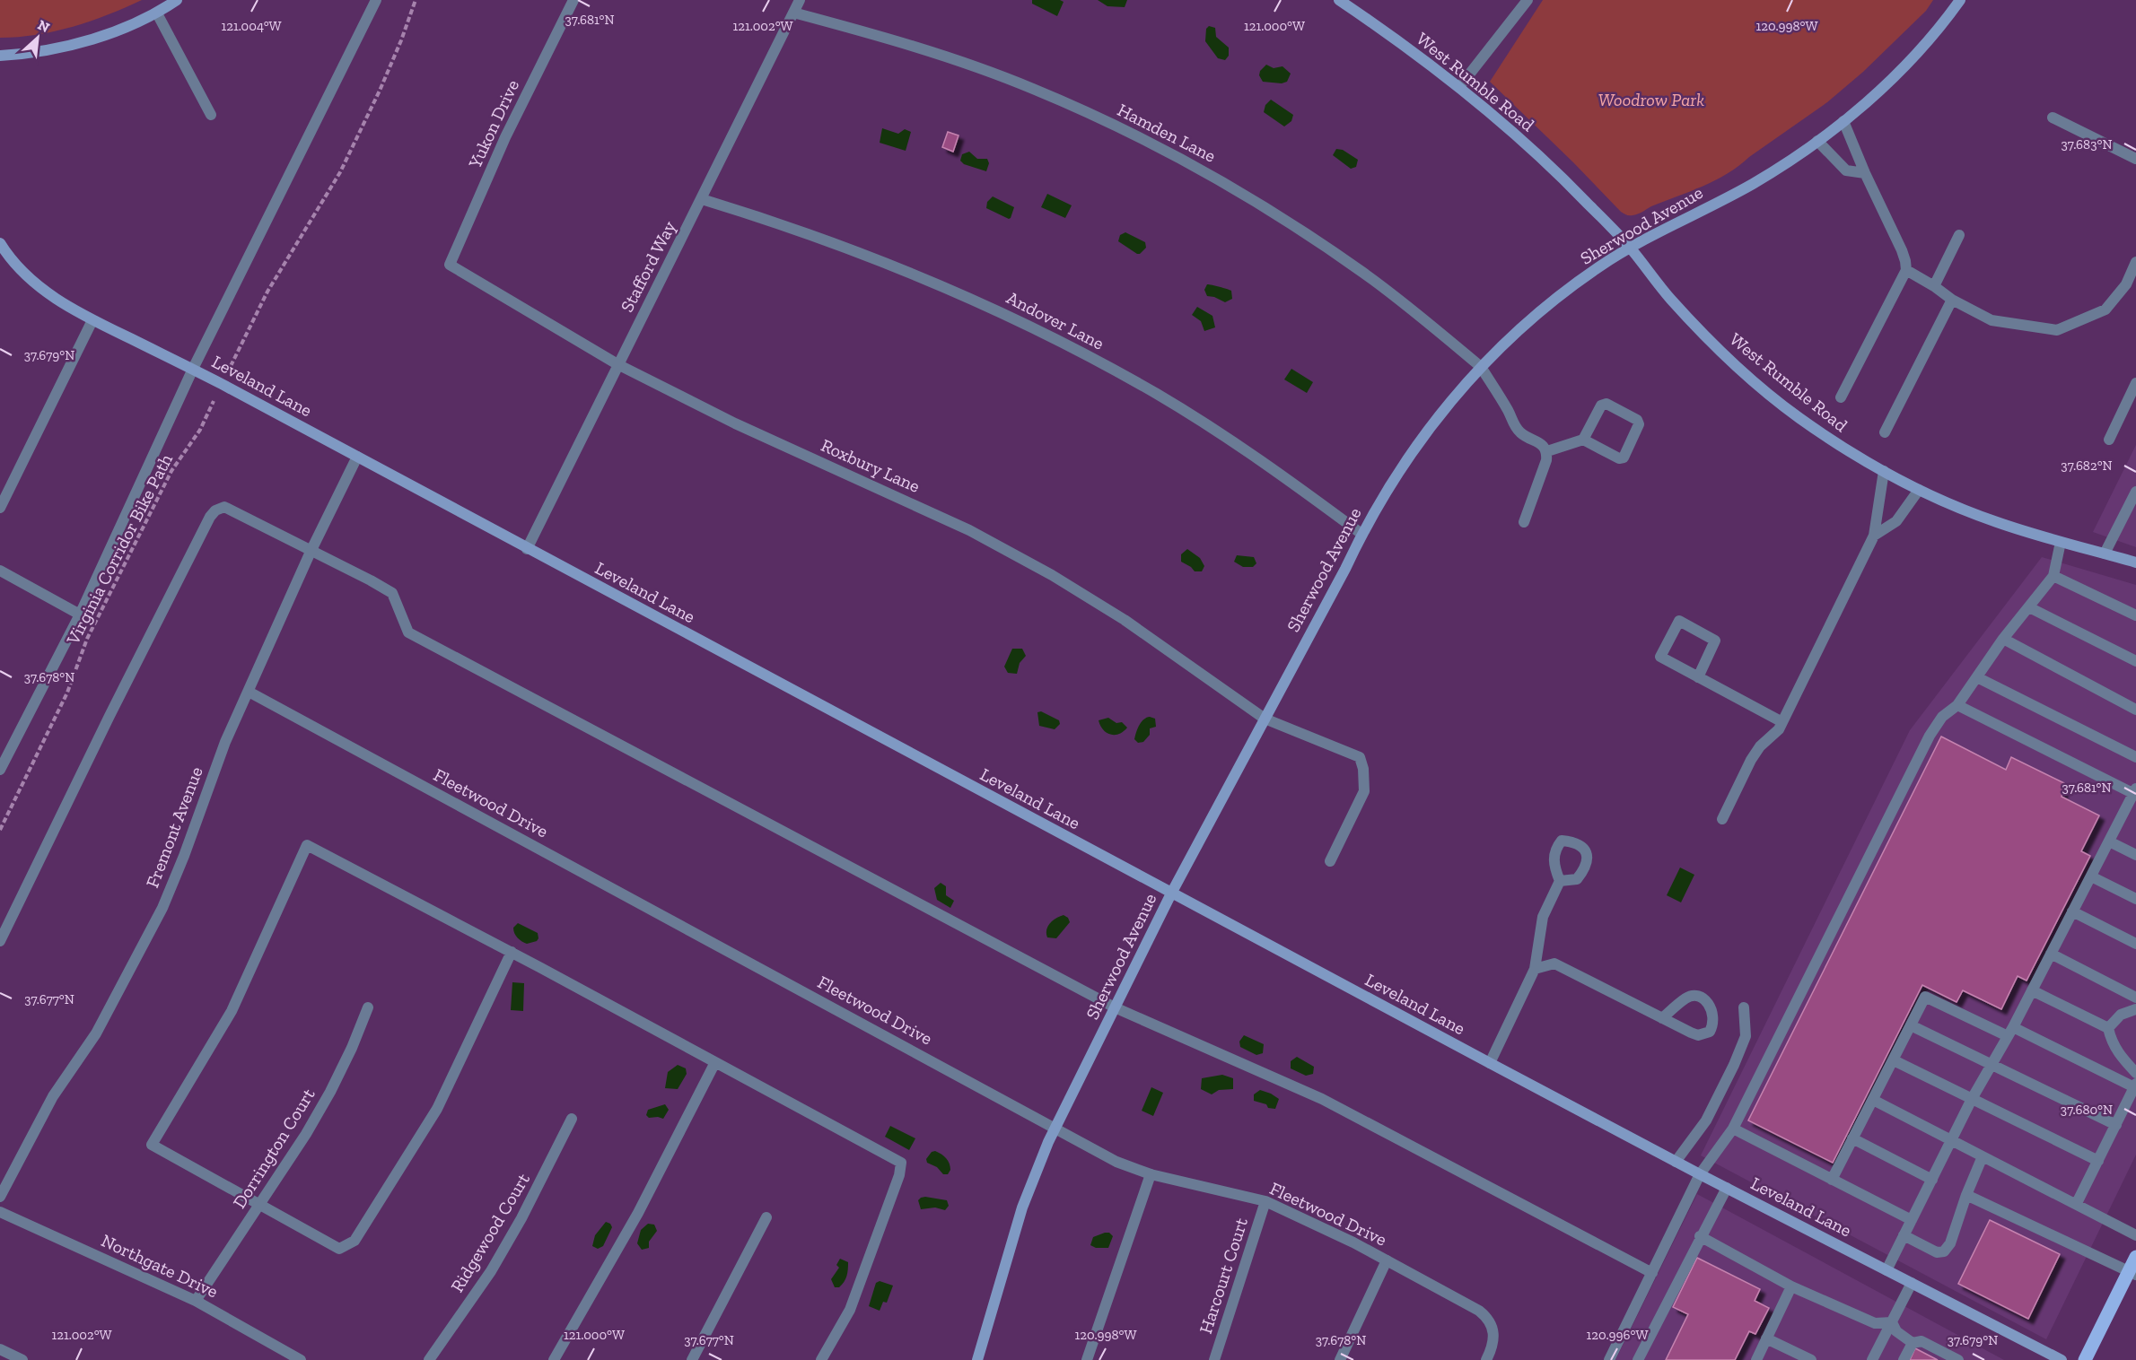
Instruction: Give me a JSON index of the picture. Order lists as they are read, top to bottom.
{
  "streets": {
    "street": [
      "West Rumble Road",
      "Yukon Drive",
      "Hamden Lane",
      "Sherwood Avenue",
      "Stafford Way",
      "Andover Lane",
      "Leveland Lane",
      "Roxbury Lane",
      "Fleetwood Drive",
      "Fremont Avenue",
      "Dorrington Court",
      "Ridgewood Court",
      "Northgate Drive",
      "Harcourt Court"
    ],
    "path": ["Virginia Corridor Bike Path"]
  },
  "crossings": [
    ["West Rumble Road", "Sherwood Avenue"],
    ["Yukon Drive", "Roxbury Lane"],
    ["Hamden Lane", "Sherwood Avenue"],
    ["Hamden Lane", "Stafford Way"],
    ["Sherwood Avenue", "Andover Lane"],
    ["Sherwood Avenue", "Leveland Lane"],
    ["Sherwood Avenue", "Roxbury Lane"],
    ["Sherwood Avenue", "Fleetwood Drive"],
    ["Stafford Way", "Andover Lane"],
    ["Stafford Way", "Leveland Lane"],
    ["Stafford Way", "Roxbury Lane"],
    ["Leveland Lane", "Fremont Avenue"],
    ["Fleetwood Drive", "Fremont Avenue"],
    ["Fleetwood Drive", "Harcourt Court"],
    ["Dorrington Court", "Northgate Drive"]
  ],
  "parks": ["Woodrow Park"],
  "north": "top right",
  "coordinates": [
    "37.681°N",
    "121.004°W",
    "121.002°W",
    "121.000°W",
    "120.998°W",
    "37.683°N",
    "37.679°N",
    "37.682°N",
    "37.678°N",
    "37.677°N",
    "37.680°N",
    "120.996°W"
  ]
}
